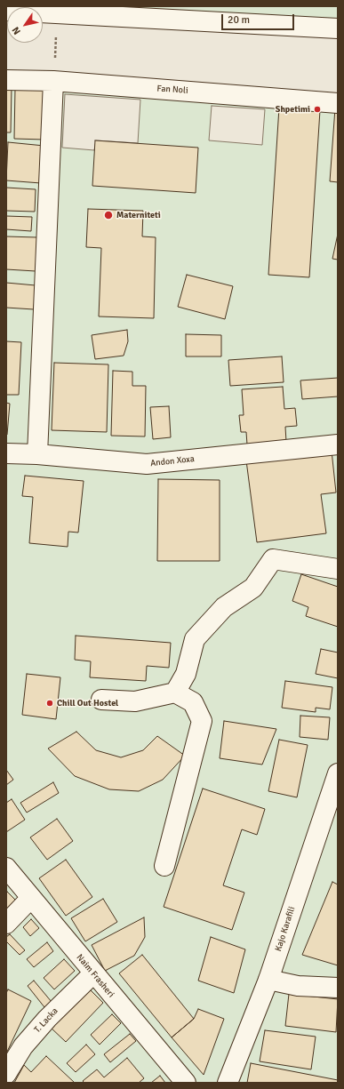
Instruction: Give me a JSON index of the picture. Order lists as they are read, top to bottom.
{
  "streets": {
    "street": [
      "Fan Noli",
      "Andon Xoxa",
      "Kajo Karafili",
      "Naim Frasheri",
      "T. Lacka"
    ]
  },
  "crossings": [
    ["Naim Frasheri", "T. Lacka"]
  ],
  "places": ["Shpetimi", "Materniteti", "Chill Out Hostel"],
  "scale_bar": "20 m",
  "north": "bottom left"
}
